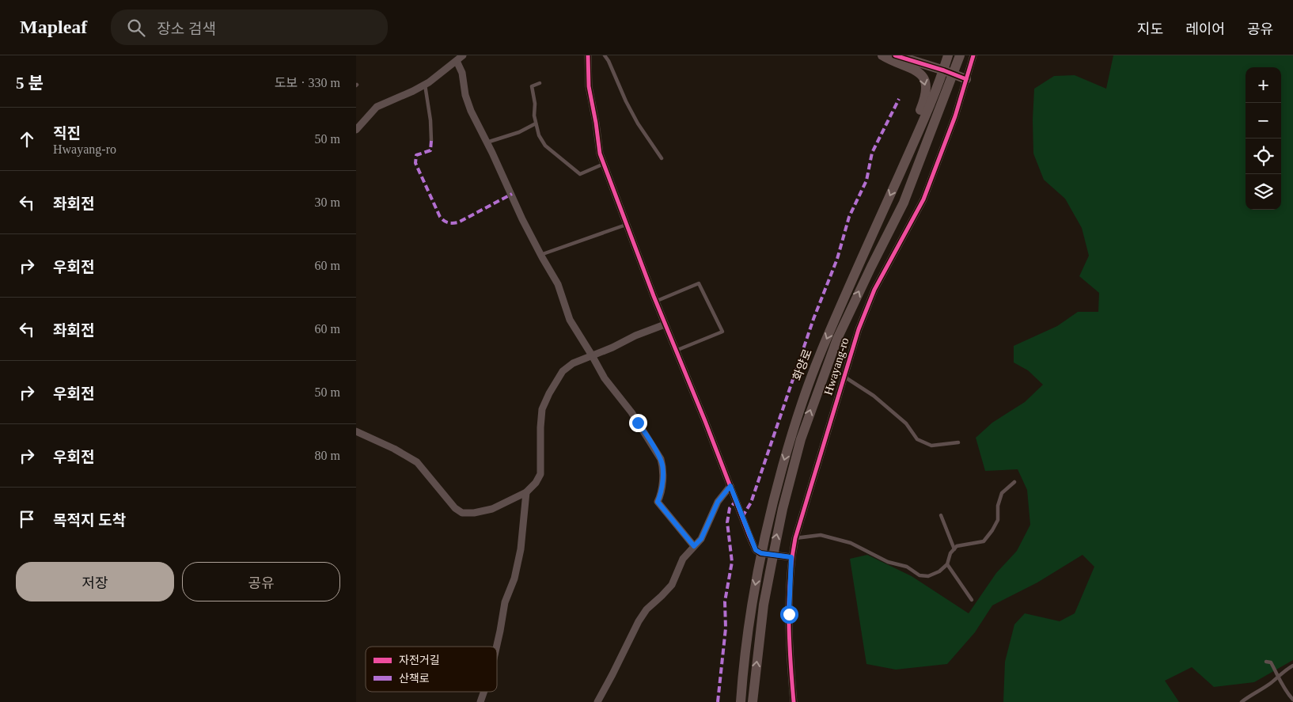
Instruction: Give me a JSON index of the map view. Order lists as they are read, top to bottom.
{
  "streets": {
    "main road": ["화양로", "Hwayang-ro"]
  },
  "one_way": ["화양로", "Hwayang-ro"],
  "legend": ["자전거길", "산책로"],
  "page": {
    "header": "Mapleaf",
    "search": "장소 검색",
    "nav": ["지도", "레이어", "공유"],
    "heading": ["5 분", "도보 · 330 m"],
    "map_buttons": ["+", "−"],
    "list": [
      ["직진", "Hwayang-ro", "50 m"],
      ["좌회전", "30 m"],
      ["우회전", "60 m"],
      ["좌회전", "60 m"],
      ["우회전", "50 m"],
      ["우회전", "80 m"],
      "목적지 도착"
    ],
    "buttons": ["저장", "공유"]
  }
}
